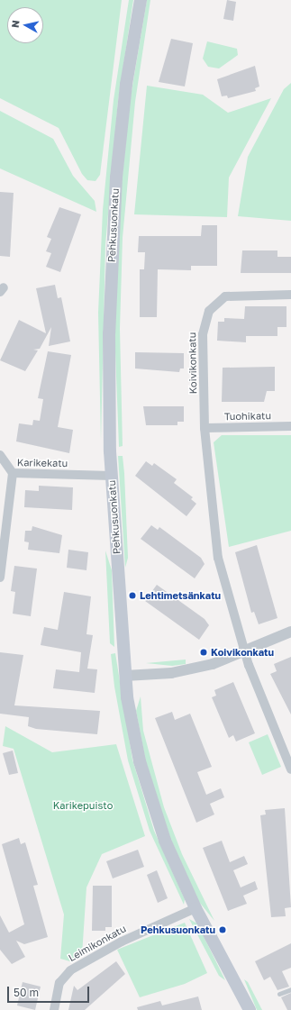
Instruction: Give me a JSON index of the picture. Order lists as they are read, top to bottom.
{
  "streets": {
    "main road": ["Pehkusuonkatu"],
    "street": [
      "Koivikonkatu",
      "Tuohikatu",
      "Karikekatu",
      "Leimikonkatu"
    ]
  },
  "crossings": [
    ["Pehkusuonkatu", "Karikekatu"],
    ["Pehkusuonkatu", "Leimikonkatu"],
    ["Koivikonkatu", "Tuohikatu"]
  ],
  "parks": ["Karikepuisto"],
  "places": ["Lehtimetsänkatu", "Koivikonkatu", "Pehkusuonkatu"],
  "scale_bar": "50 m",
  "north": "left"
}
